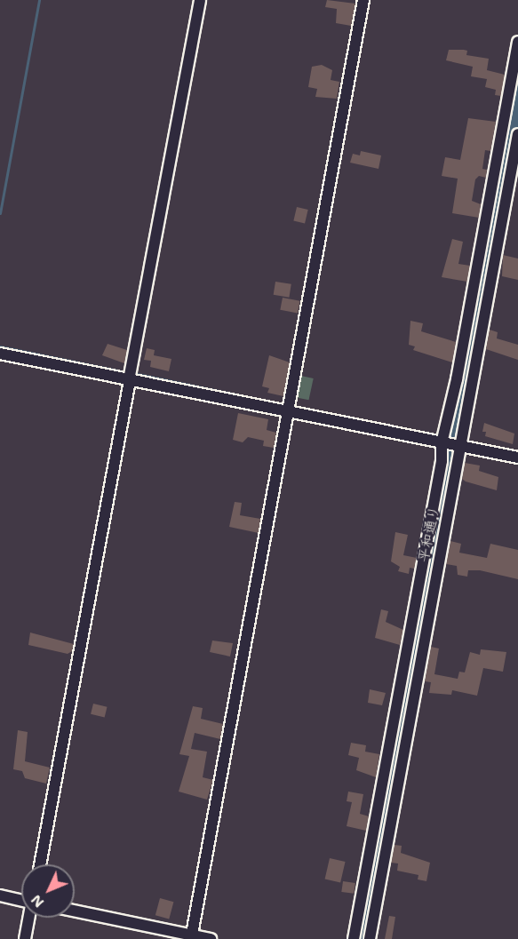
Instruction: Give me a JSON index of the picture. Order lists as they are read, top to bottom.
{
  "streets": {
    "street": ["平和通り"]
  },
  "north": "bottom left"
}
